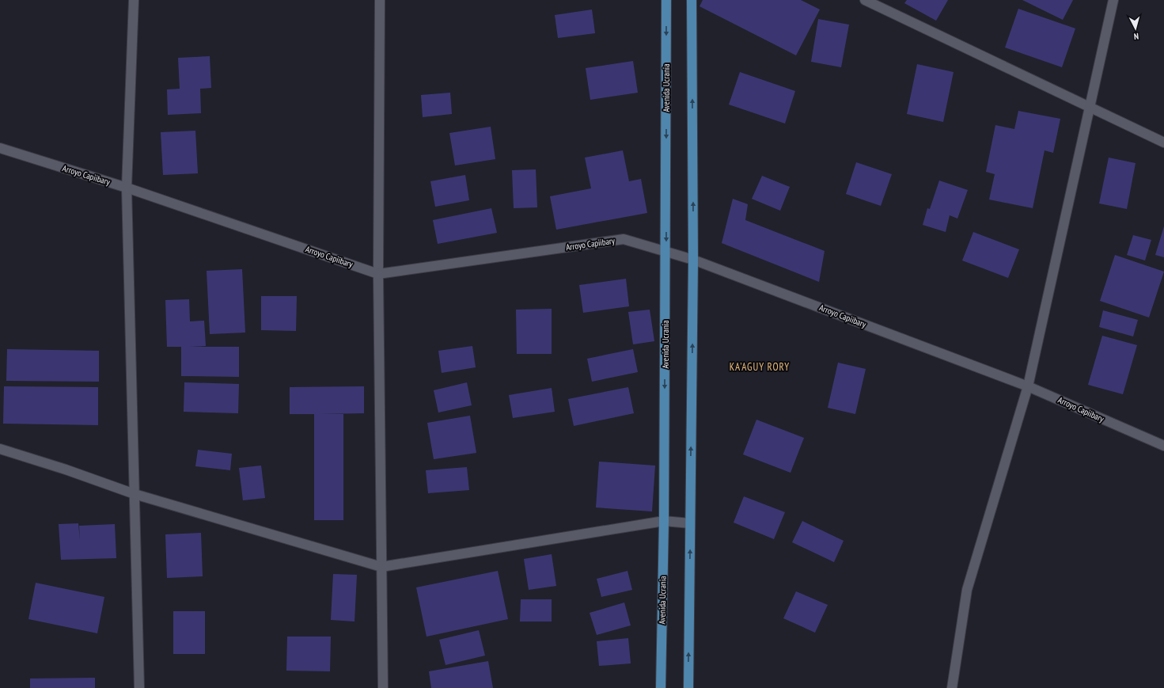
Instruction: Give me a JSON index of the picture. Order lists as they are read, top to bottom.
{
  "streets": {
    "main road": ["Avenida Ucrania"],
    "street": ["Arroyo Capiibary"]
  },
  "crossings": [
    ["Avenida Ucrania", "Arroyo Capiibary"]
  ],
  "districts": ["KA'AGUY RORY"],
  "north": "bottom"
}
